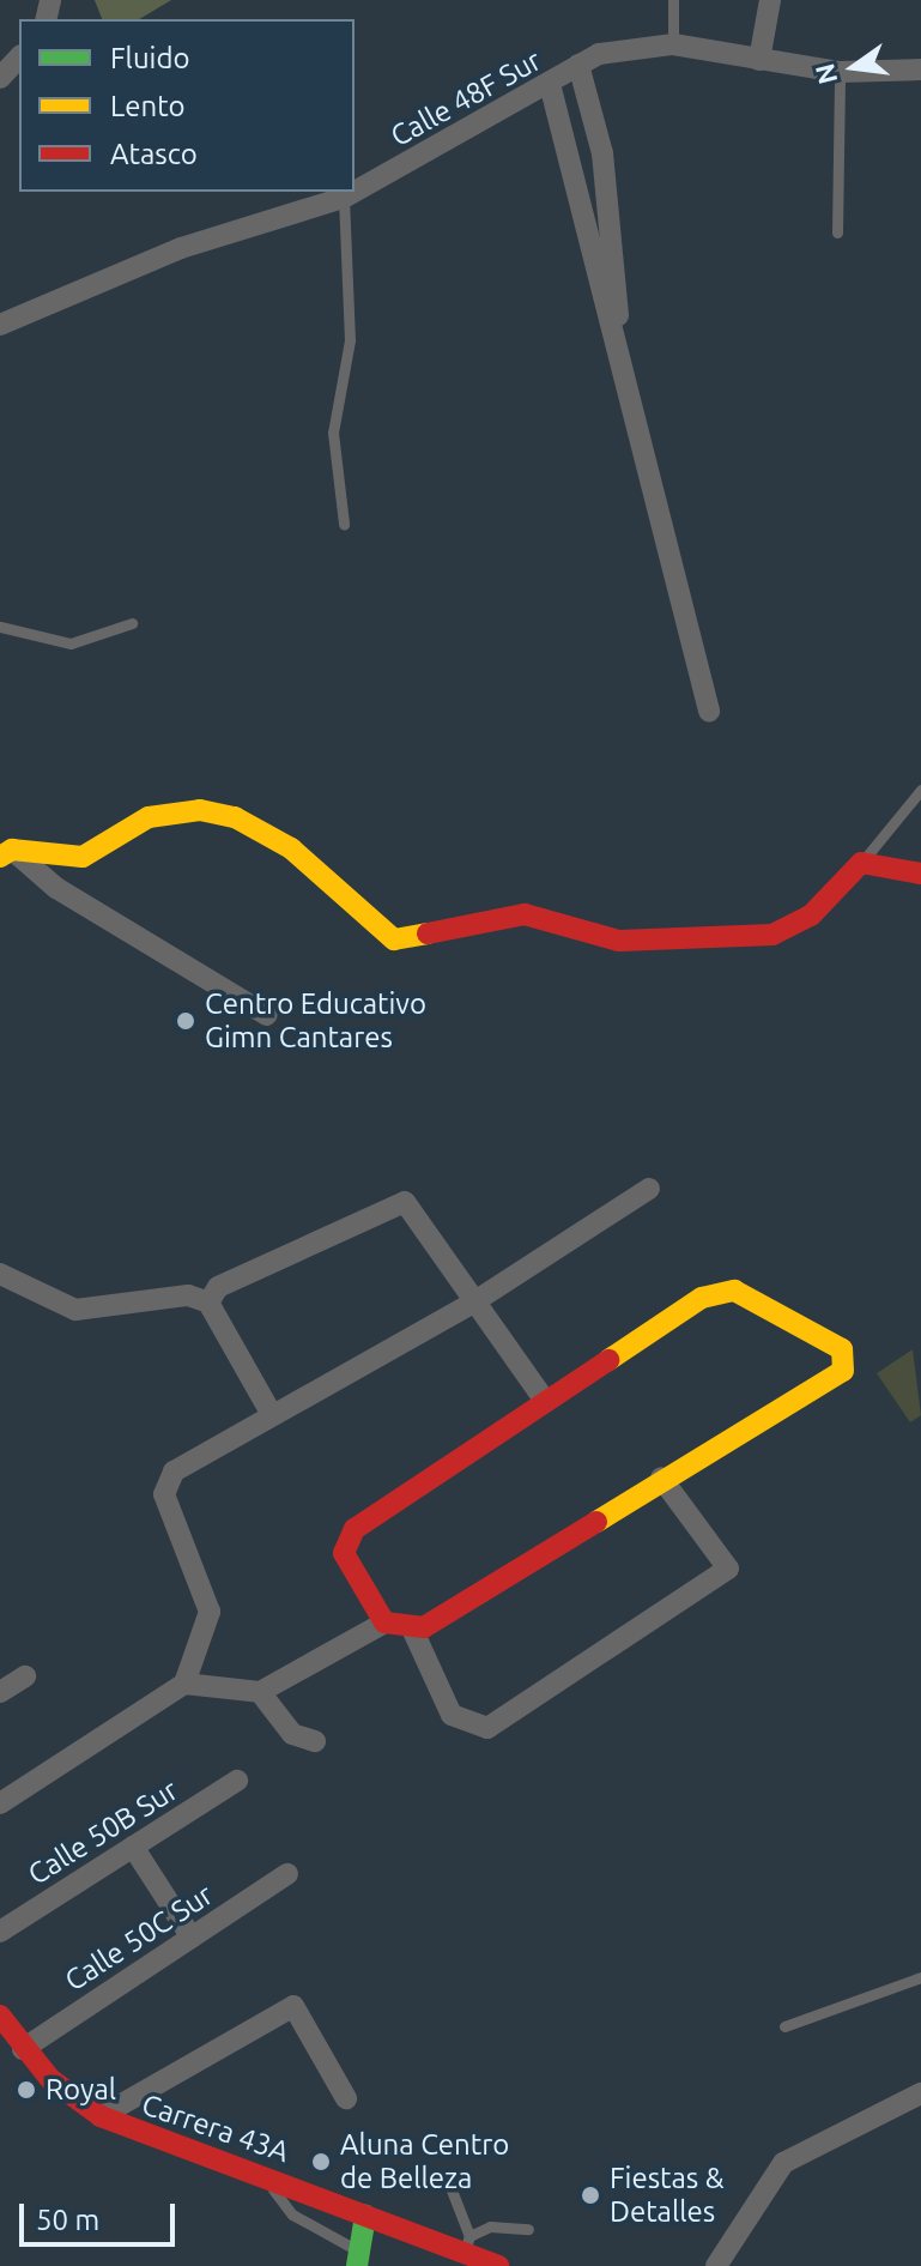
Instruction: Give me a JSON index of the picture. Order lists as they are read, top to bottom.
{
  "streets": {
    "street": [
      "Calle 48F Sur",
      "Calle 50B Sur",
      "Calle 50C Sur",
      "Carrera 43A"
    ]
  },
  "crossings": [
    ["Calle 50C Sur", "Carrera 43A"]
  ],
  "places": [
    "Centro Educativo Gimn Cantares",
    "Royal",
    "Aluna Centro de Belleza",
    "Fiestas & Detalles"
  ],
  "legend": ["Fluido", "Lento", "Atasco"],
  "scale_bar": "50 m",
  "north": "left"
}
